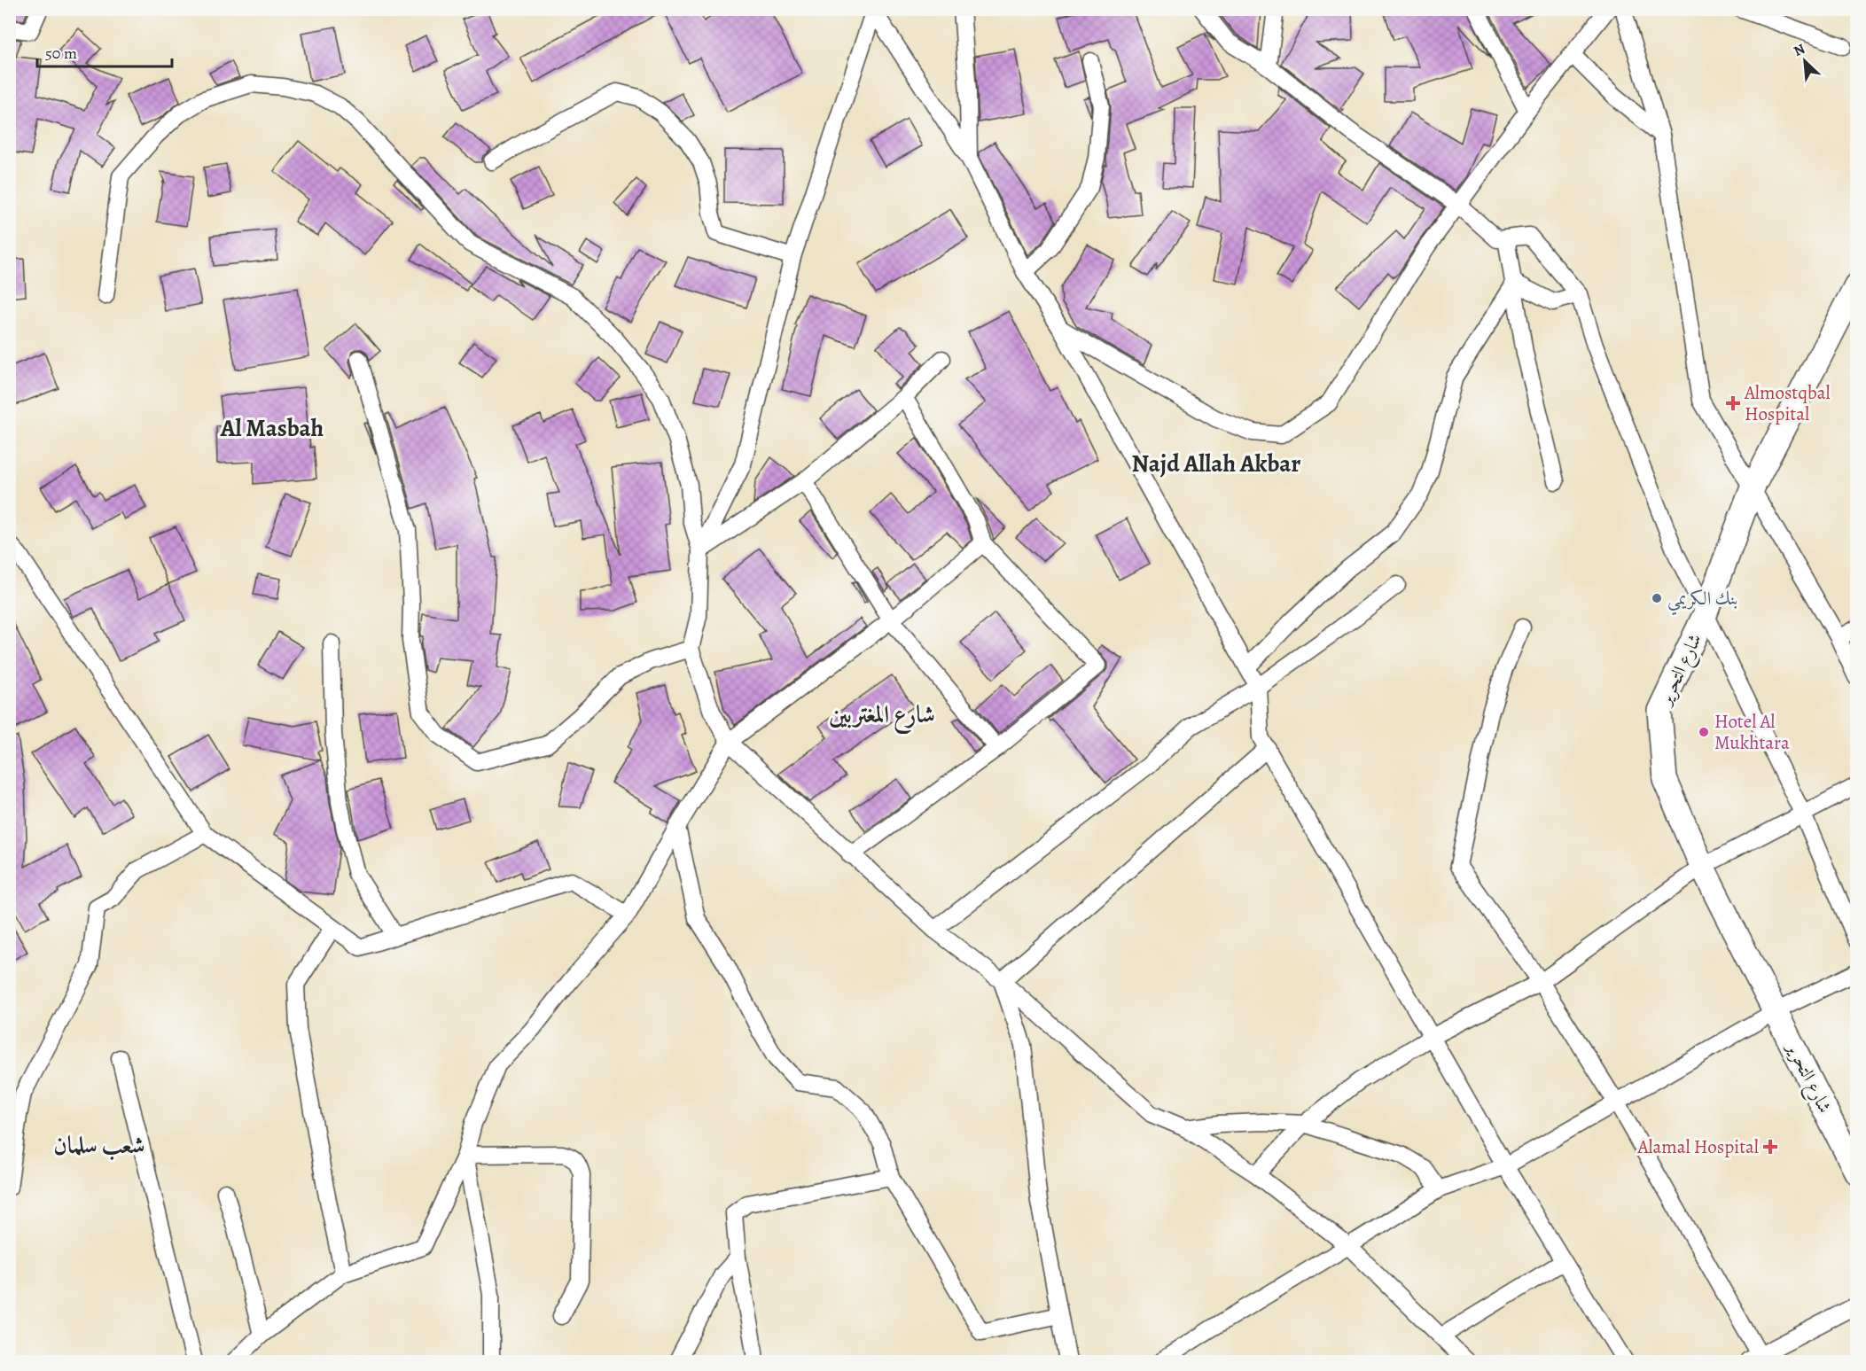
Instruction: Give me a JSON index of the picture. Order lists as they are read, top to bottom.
{
  "streets": {
    "main road": ["شارع التحرير"]
  },
  "districts": [
    "Al Masbah",
    "Najd Allah Akbar",
    "شارع المغتربين",
    "شعب سلمان"
  ],
  "places": {
    "health": ["Almostqbal Hospital", "Alamal Hospital"],
    "other": ["بنك الكريمي", "Hotel Al Mukhtara"]
  },
  "scale_bar": "50 m",
  "north": "top left"
}
